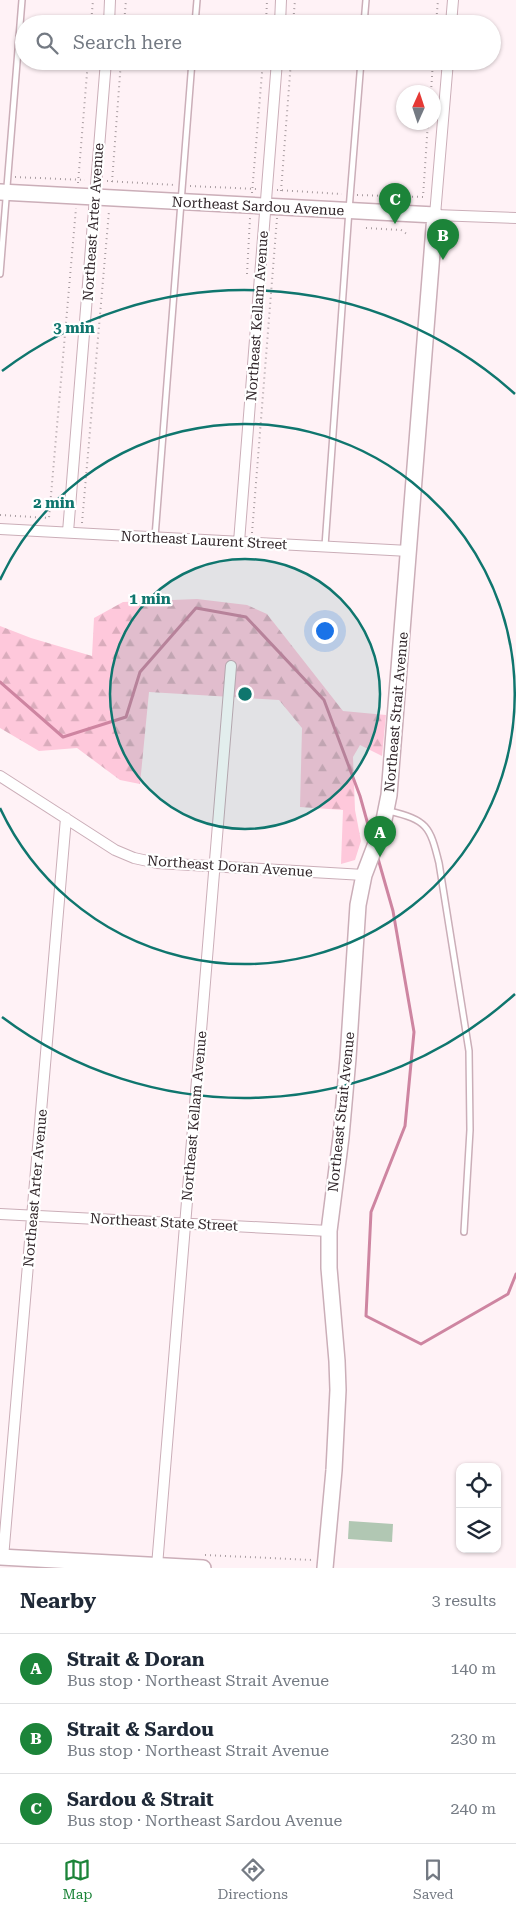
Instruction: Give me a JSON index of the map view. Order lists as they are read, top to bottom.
{
  "streets": {
    "main road": ["Northeast Sardou Avenue", "Northeast Strait Avenue"],
    "street": [
      "Northeast Arter Avenue",
      "Northeast Kellam Avenue",
      "Northeast Laurent Street",
      "Northeast Doran Avenue",
      "Northeast State Street"
    ]
  },
  "crossings": [
    ["Northeast Sardou Avenue", "Northeast Arter Avenue"],
    ["Northeast Sardou Avenue", "Northeast Kellam Avenue"],
    ["Northeast Sardou Avenue", "Northeast Strait Avenue"],
    ["Northeast Arter Avenue", "Northeast Laurent Street"],
    ["Northeast Arter Avenue", "Northeast Doran Avenue"],
    ["Northeast Arter Avenue", "Northeast State Street"],
    ["Northeast Kellam Avenue", "Northeast Laurent Street"],
    ["Northeast Kellam Avenue", "Northeast Doran Avenue"],
    ["Northeast Kellam Avenue", "Northeast State Street"],
    ["Northeast Laurent Street", "Northeast Strait Avenue"],
    ["Northeast Strait Avenue", "Northeast Doran Avenue"],
    ["Northeast Strait Avenue", "Northeast State Street"]
  ],
  "north": "top",
  "page": {
    "search": "Search here",
    "pins": ["C", "B", "A"],
    "heading": ["Nearby", "3 results"],
    "list": [
      {
        "mark": "A",
        "name": "Strait & Doran",
        "note": "Bus stop · Northeast Strait Avenue",
        "value": "140 m"
      },
      {
        "mark": "B",
        "name": "Strait & Sardou",
        "note": "Bus stop · Northeast Strait Avenue",
        "value": "230 m"
      },
      {
        "mark": "C",
        "name": "Sardou & Strait",
        "note": "Bus stop · Northeast Sardou Avenue",
        "value": "240 m"
      }
    ],
    "nav": ["Map", "Directions", "Saved"]
  },
  "rings": ["3 min", "2 min", "1 min"]
}
